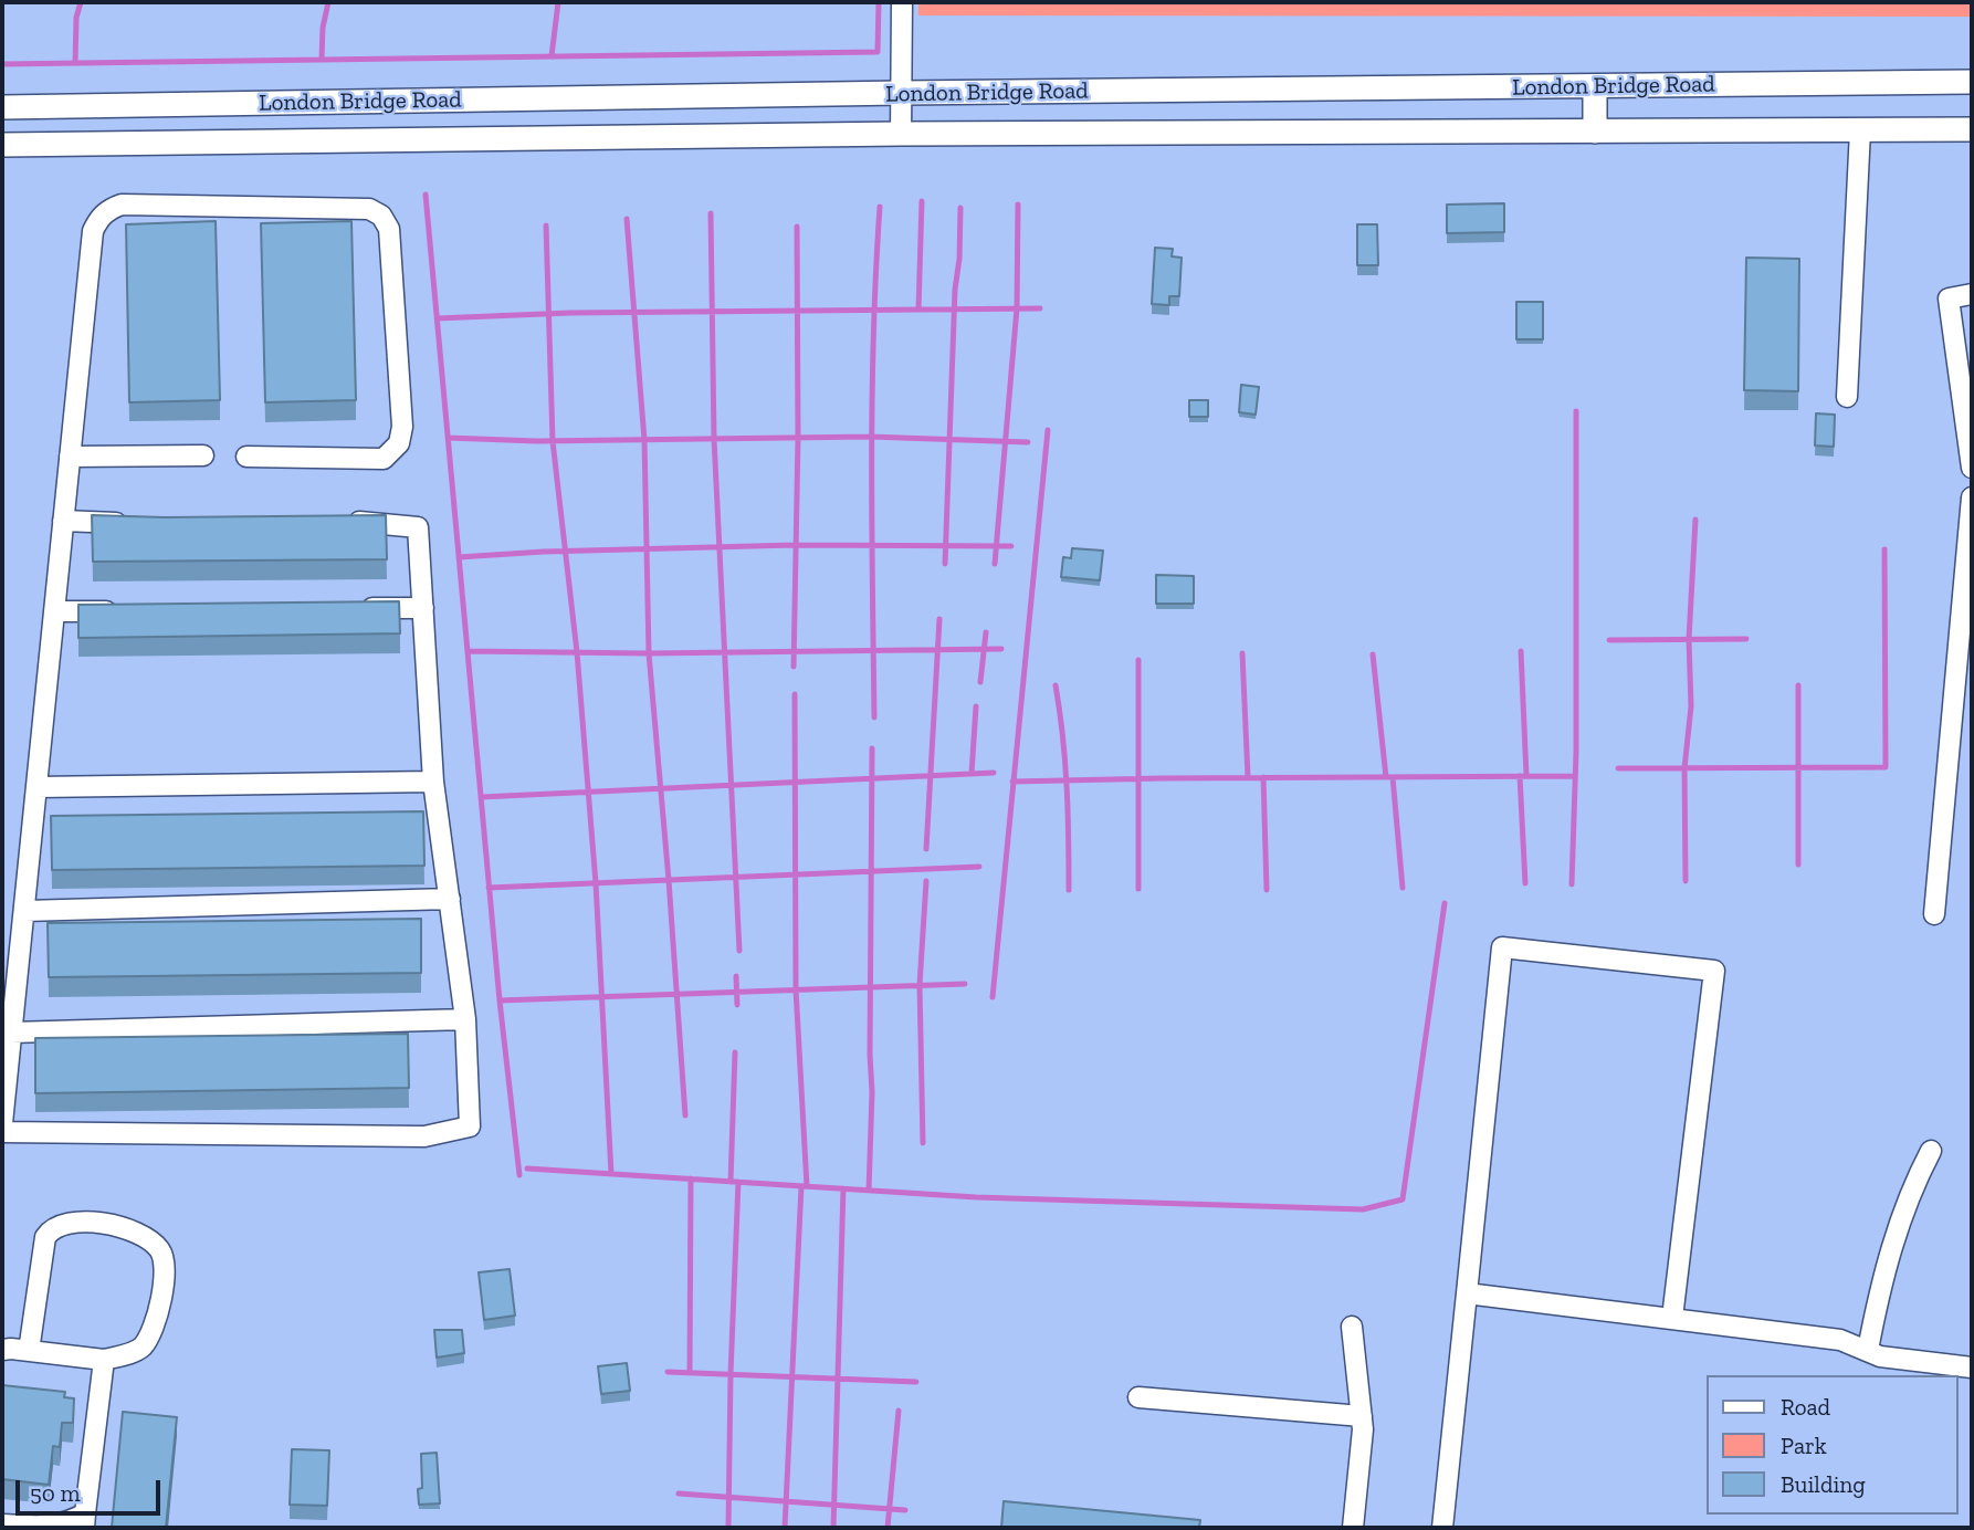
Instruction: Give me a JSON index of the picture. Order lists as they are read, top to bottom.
{
  "streets": {
    "main road": ["London Bridge Road"]
  },
  "legend": ["Road", "Park", "Building"],
  "scale_bar": "50 m"
}
